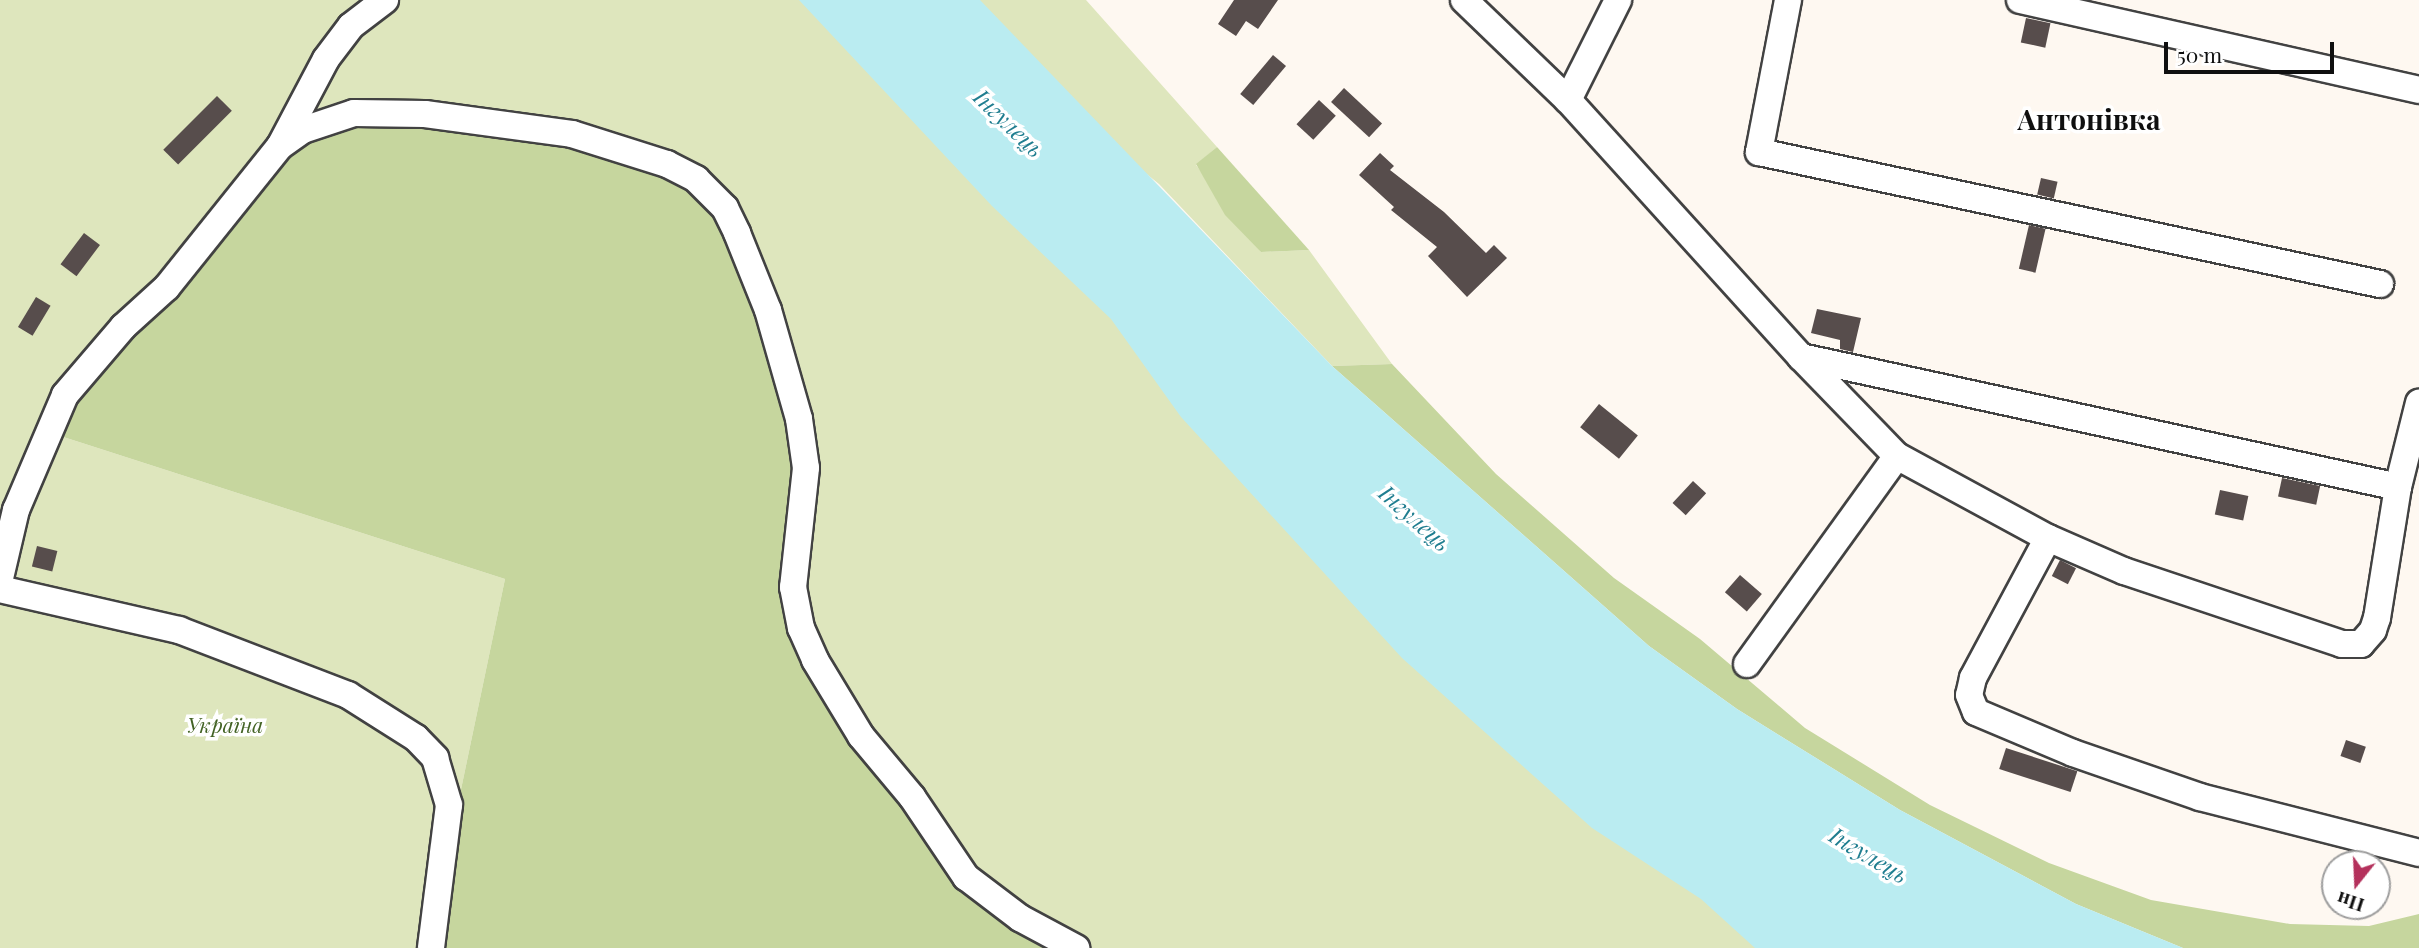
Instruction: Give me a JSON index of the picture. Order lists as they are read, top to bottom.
{
  "districts": ["Антонівка"],
  "water": ["Інгулець"],
  "parks": ["Україна"],
  "scale_bar": "50 m",
  "north": "bottom"
}
